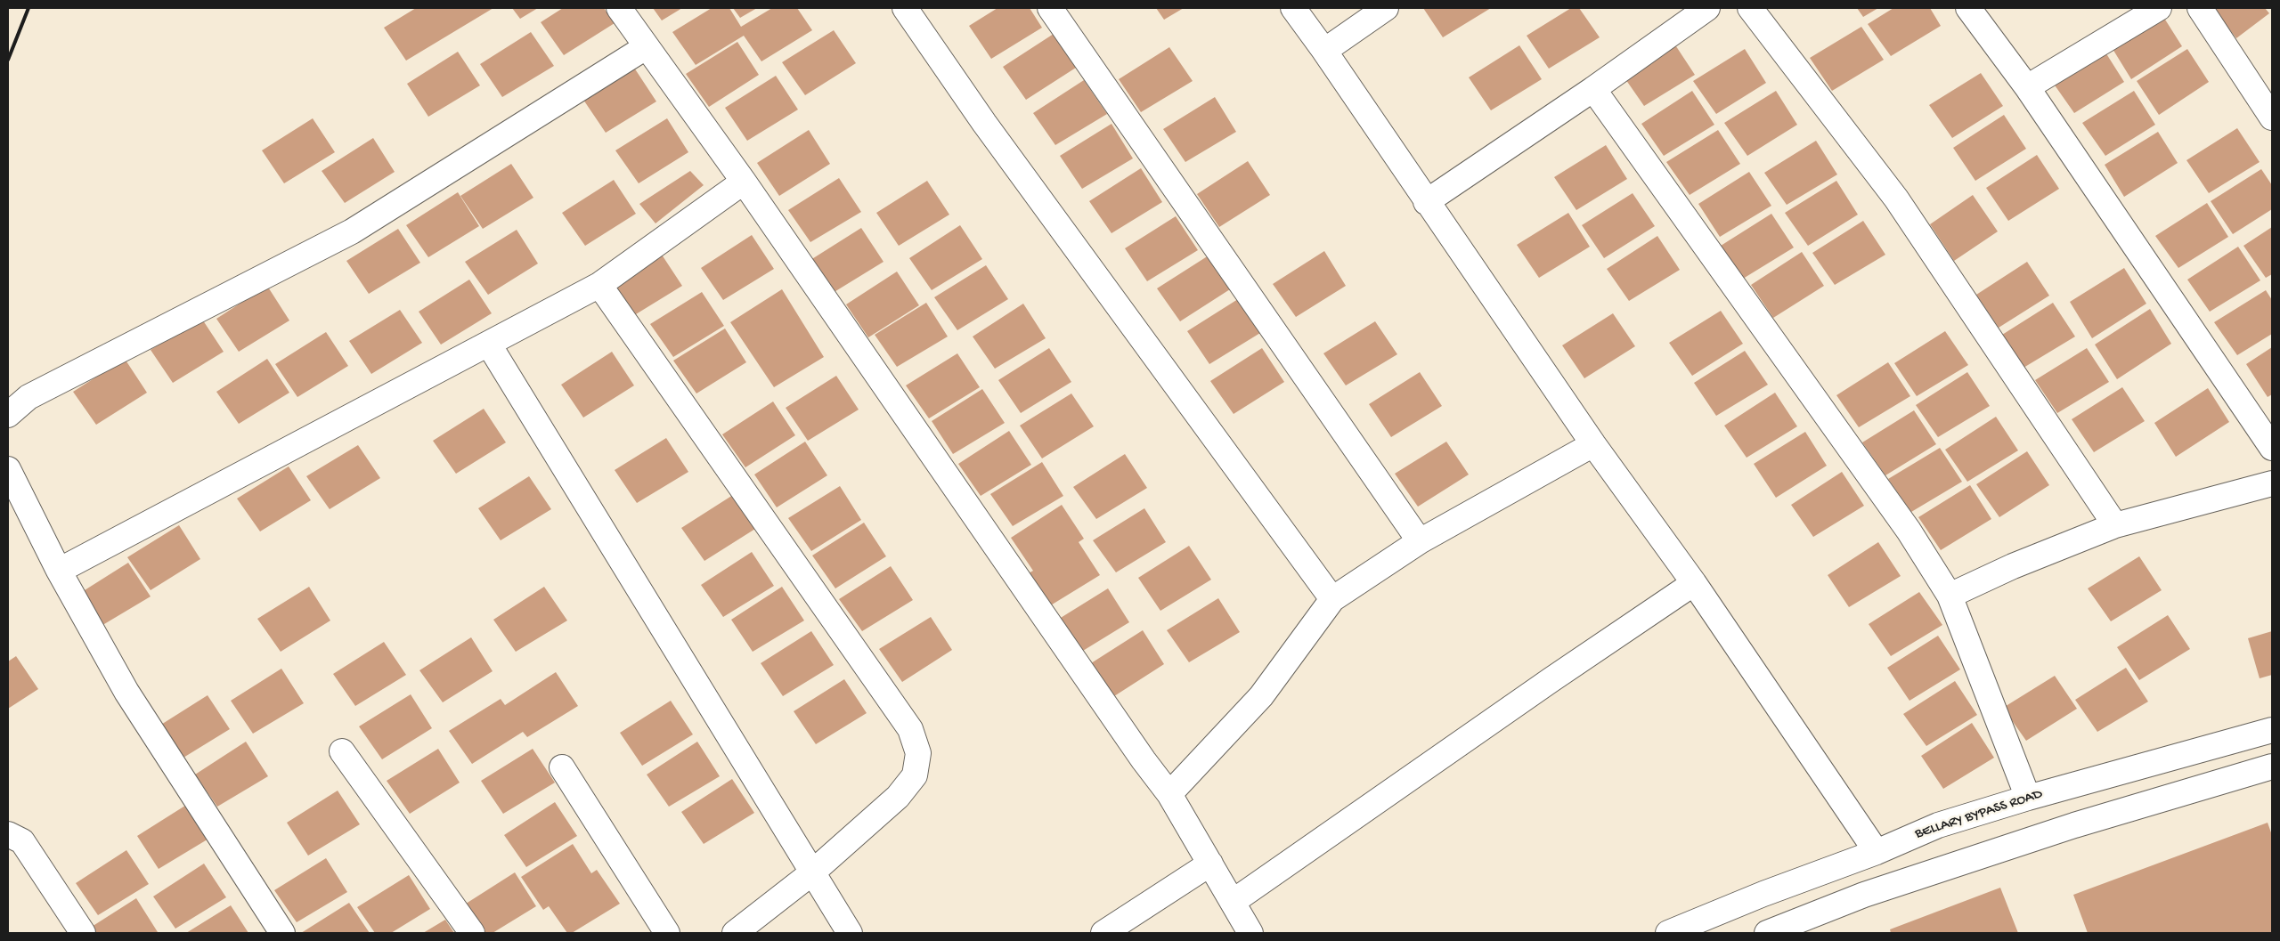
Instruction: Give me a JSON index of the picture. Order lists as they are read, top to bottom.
{
  "streets": {
    "street": ["BELLARY BYPASS ROAD"]
  }
}
